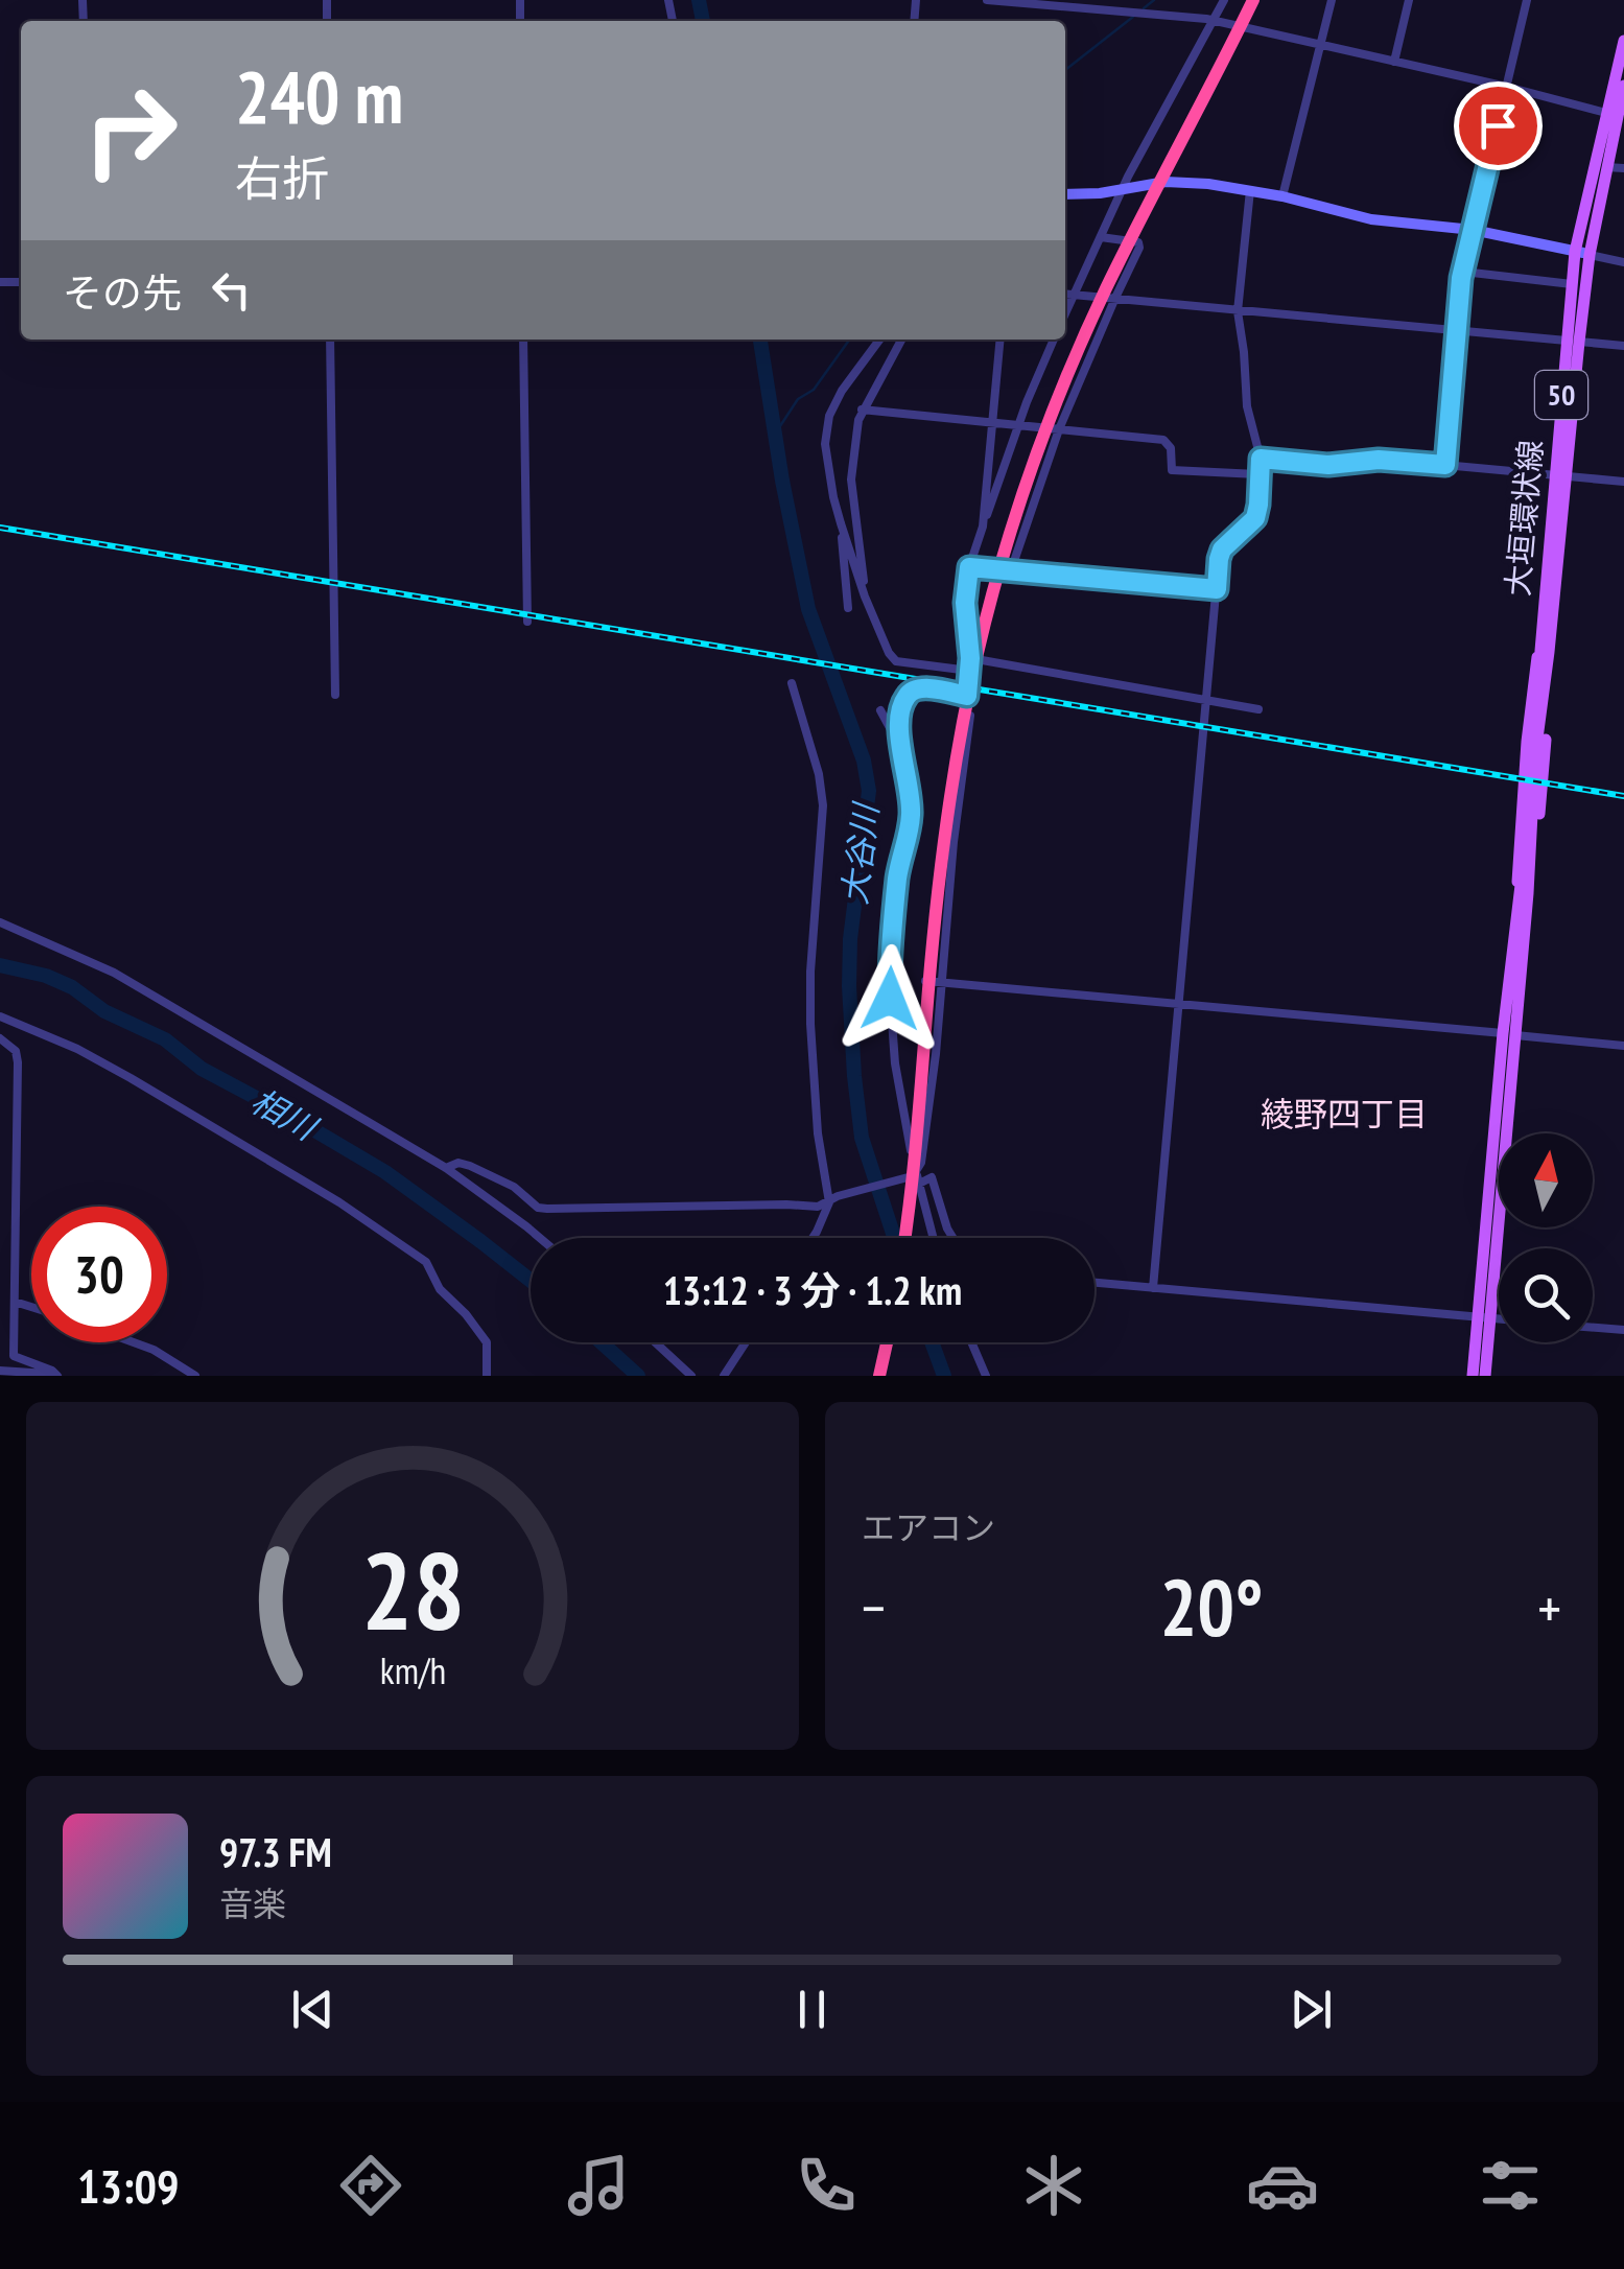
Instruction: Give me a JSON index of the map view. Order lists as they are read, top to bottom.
{
  "streets": {
    "main road": ["50", "大垣環状線"]
  },
  "districts": ["綾野四丁目"],
  "water": ["大谷川", "相川"],
  "north": "top",
  "page": {
    "turn": ["240 m", "右折"],
    "then": "その先",
    "limit": "30",
    "trip": "13:12 · 3 分 · 1.2 km",
    "tile": "エアコン",
    "heat": ["−", "20°", "+"],
    "song": ["97.3 FM", "音楽"],
    "tabs": "13:09",
    "gauge": ["28", "km/h"]
  }
}
